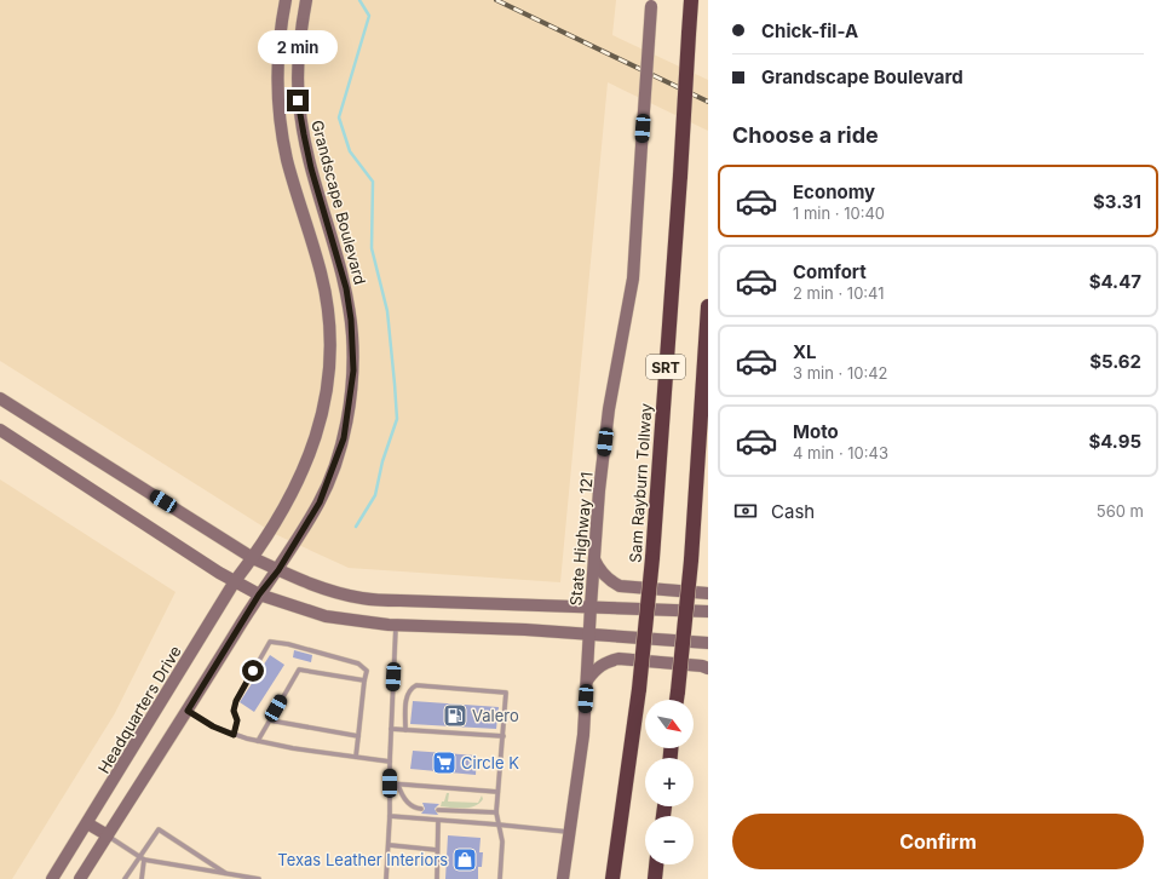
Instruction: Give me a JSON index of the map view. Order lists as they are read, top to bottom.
{
  "streets": {
    "highway": ["SRT", "Sam Rayburn Tollway"],
    "main road": ["Grandscape Boulevard", "State Highway 121", "Headquarters Drive"]
  },
  "places": {
    "fuel station": ["Valero"],
    "supermarket": ["Circle K"],
    "shop": ["Texas Leather Interiors"]
  },
  "north": "bottom right",
  "page": {
    "banner": ["Chick-fil-A", "Grandscape Boulevard"],
    "bubble": "2 min",
    "heading": "Choose a ride",
    "list": [
      {
        "name": "Economy",
        "note": "1 min · 10:40",
        "value": "$3.31"
      },
      {
        "name": "Comfort",
        "note": "2 min · 10:41",
        "value": "$4.47"
      },
      {
        "name": "XL",
        "note": "3 min · 10:42",
        "value": "$5.62"
      },
      {
        "name": "Moto",
        "note": "4 min · 10:43",
        "value": "$4.95"
      }
    ],
    "pay": ["Cash", "560 m"],
    "map_buttons": ["+", "−"],
    "buttons": "Confirm"
  }
}
